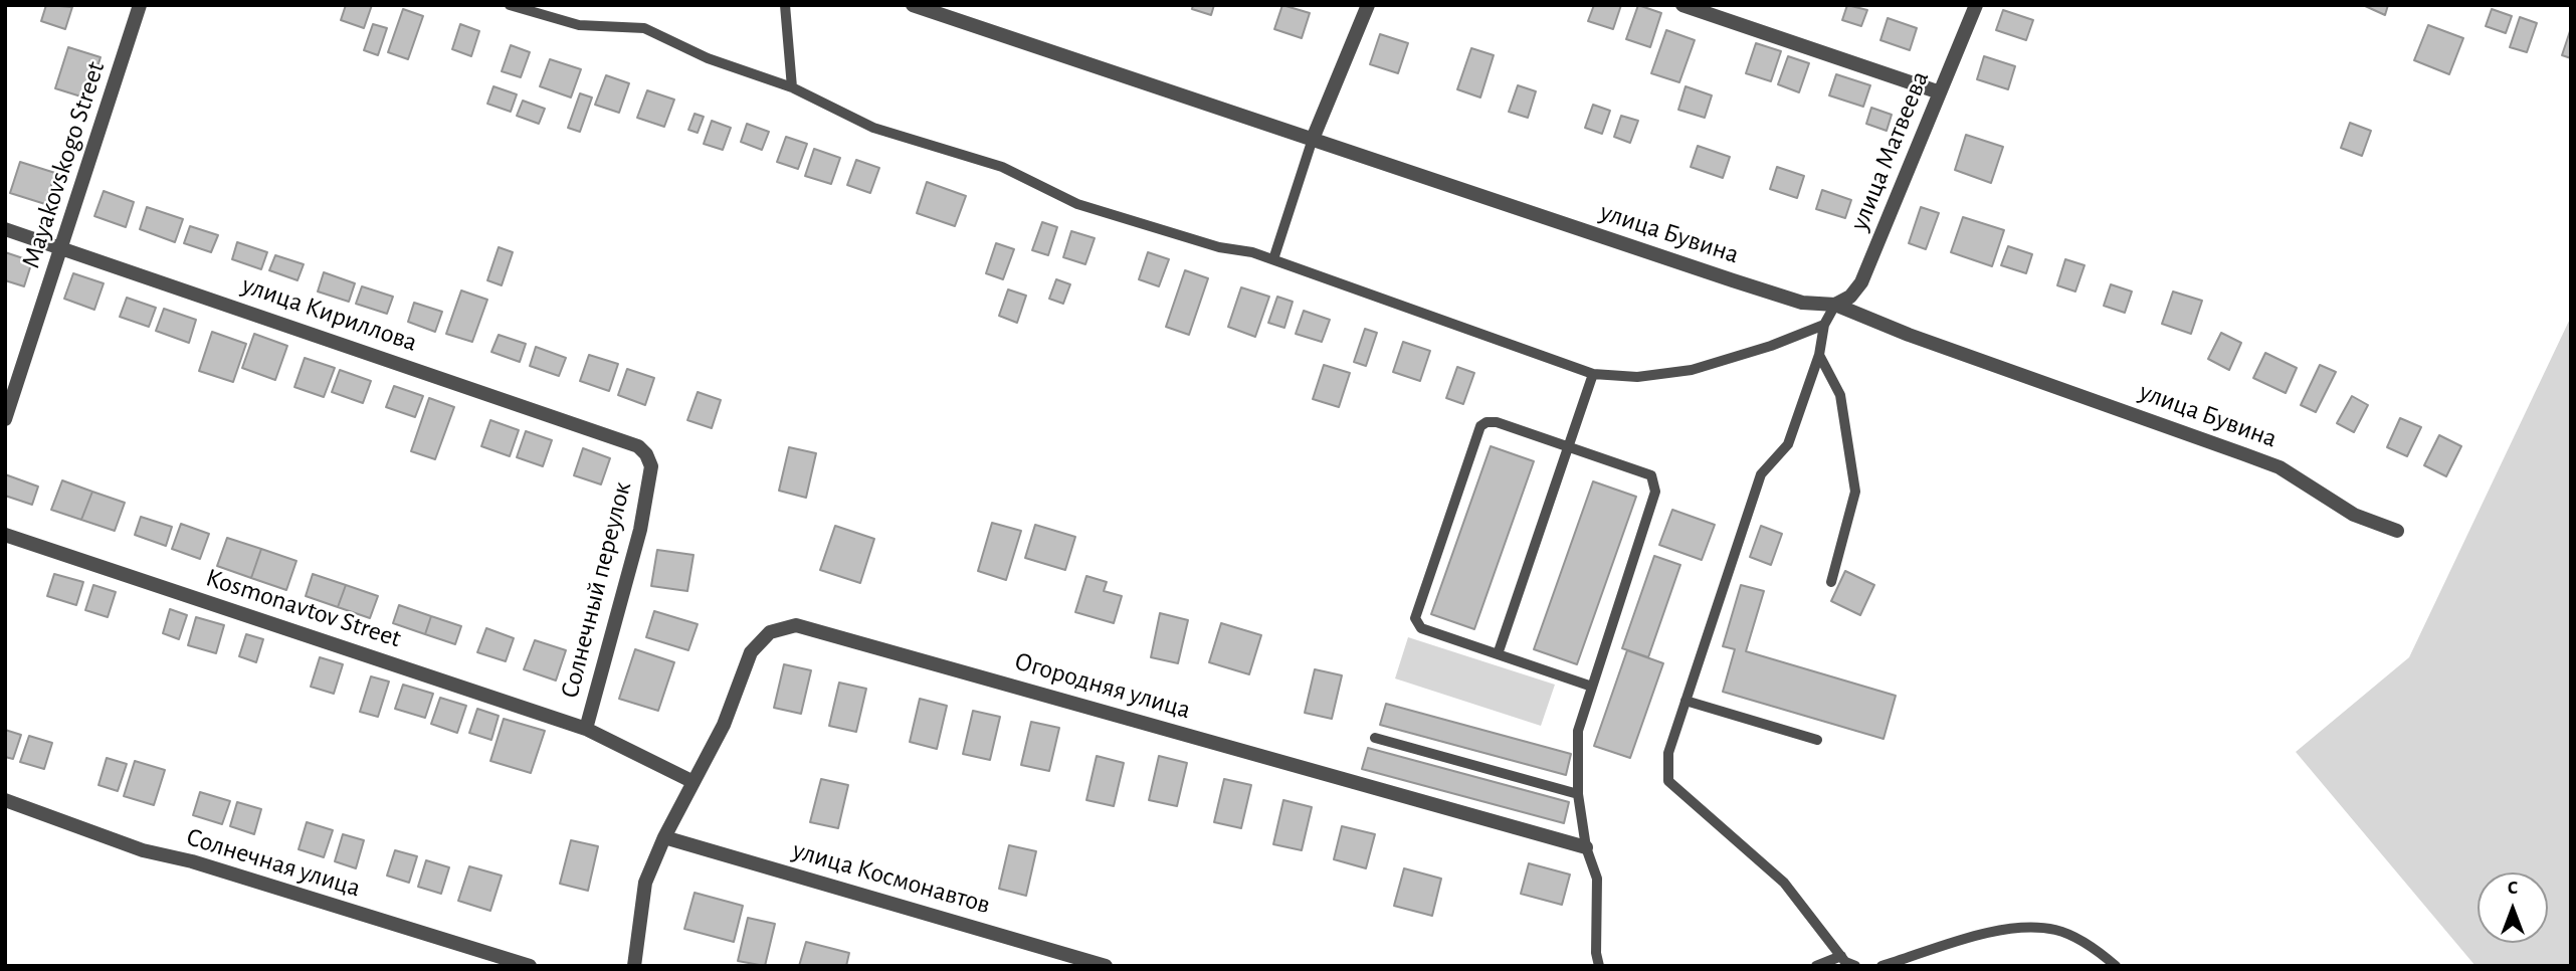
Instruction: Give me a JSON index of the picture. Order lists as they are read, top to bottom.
{
  "streets": {
    "street": [
      "улица Матвеева",
      "Mayakovskogo Street",
      "улица Бувина",
      "улица Кириллова",
      "Солнечный переулок",
      "Kosmonavtov Street",
      "Огородняя улица",
      "Солнечная улица",
      "улица Космонавтов"
    ]
  },
  "crossings": [
    ["улица Матвеева", "улица Бувина"],
    ["Mayakovskogo Street", "улица Кириллова"],
    ["улица Кириллова", "Солнечный переулок"],
    ["Солнечный переулок", "Kosmonavtov Street"],
    ["Солнечный переулок", "Огородняя улица"]
  ],
  "north": "top"
}
